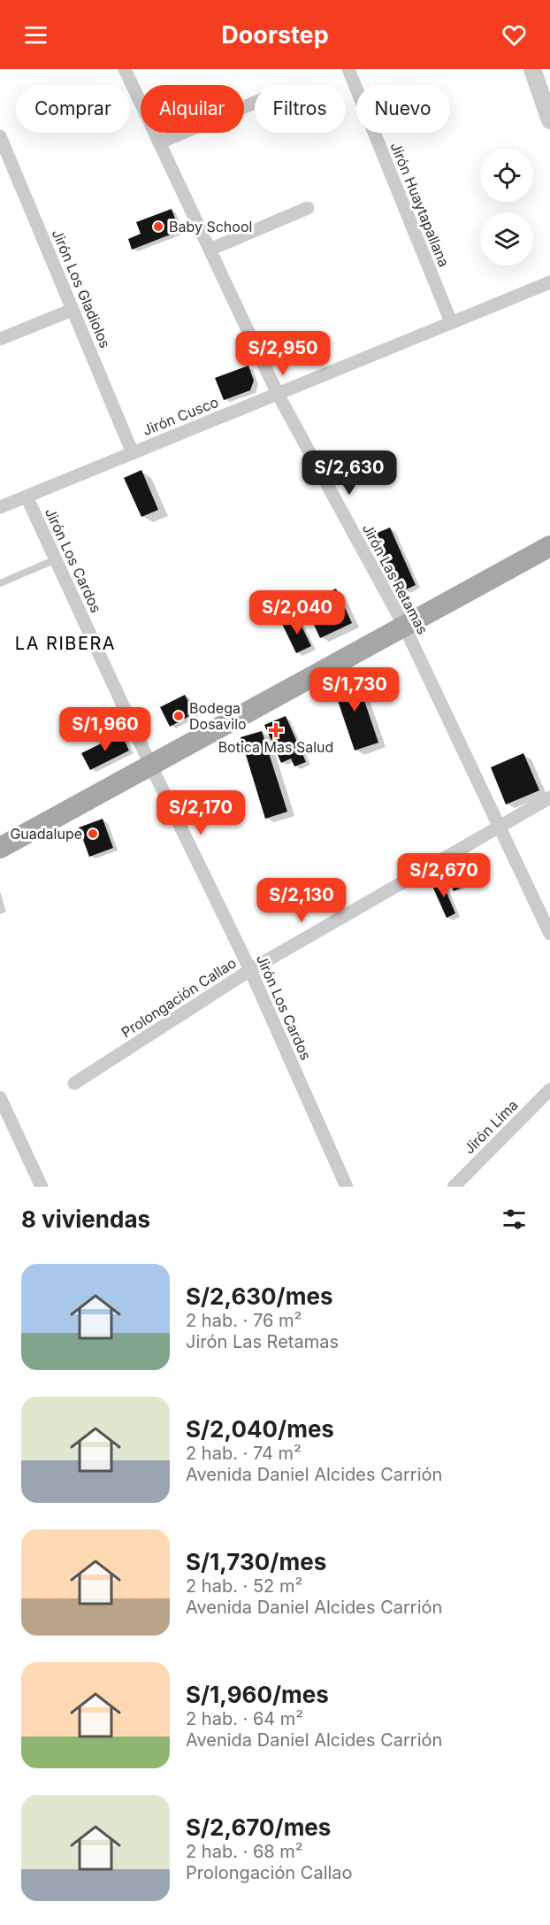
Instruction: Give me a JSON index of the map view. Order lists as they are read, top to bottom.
{
  "streets": {
    "street": [
      "Jirón Huaytapallana",
      "Jirón Los Gladiolos",
      "Jirón Cusco",
      "Jirón Los Cardos",
      "Jirón Las Retamas",
      "Prolongación Callao",
      "Jirón Lima"
    ]
  },
  "crossings": [
    ["Jirón Huaytapallana", "Jirón Cusco"],
    ["Jirón Los Gladiolos", "Jirón Cusco"],
    ["Jirón Cusco", "Jirón Los Cardos"],
    ["Jirón Cusco", "Jirón Las Retamas"],
    ["Jirón Los Cardos", "Prolongación Callao"],
    ["Jirón Las Retamas", "Prolongación Callao"]
  ],
  "districts": ["LA RIBERA"],
  "places": {
    "other": ["Baby School", "Bodega Dosavilo", "Guadalupe"],
    "health": ["Botica Mas Salud"]
  },
  "page": {
    "header": "Doorstep",
    "chip": [
      "Comprar",
      "Alquilar",
      "Filtros",
      "Nuevo"
    ],
    "price": [
      "S/2,950",
      "S/2,630",
      "S/2,040",
      "S/1,730",
      "S/1,960",
      "S/2,170",
      "S/2,670",
      "S/2,130"
    ],
    "heading": "8 viviendas",
    "list": [
      {
        "name": "S/2,630/mes",
        "note": "2 hab. · 76 m² · Jirón Las Retamas"
      },
      {
        "name": "S/2,040/mes",
        "note": "2 hab. · 74 m² · Avenida Daniel Alcides Carrión"
      },
      {
        "name": "S/1,730/mes",
        "note": "2 hab. · 52 m² · Avenida Daniel Alcides Carrión"
      },
      {
        "name": "S/1,960/mes",
        "note": "2 hab. · 64 m² · Avenida Daniel Alcides Carrión"
      },
      {
        "name": "S/2,670/mes",
        "note": "2 hab. · 68 m² · Prolongación Callao"
      }
    ]
  }
}
